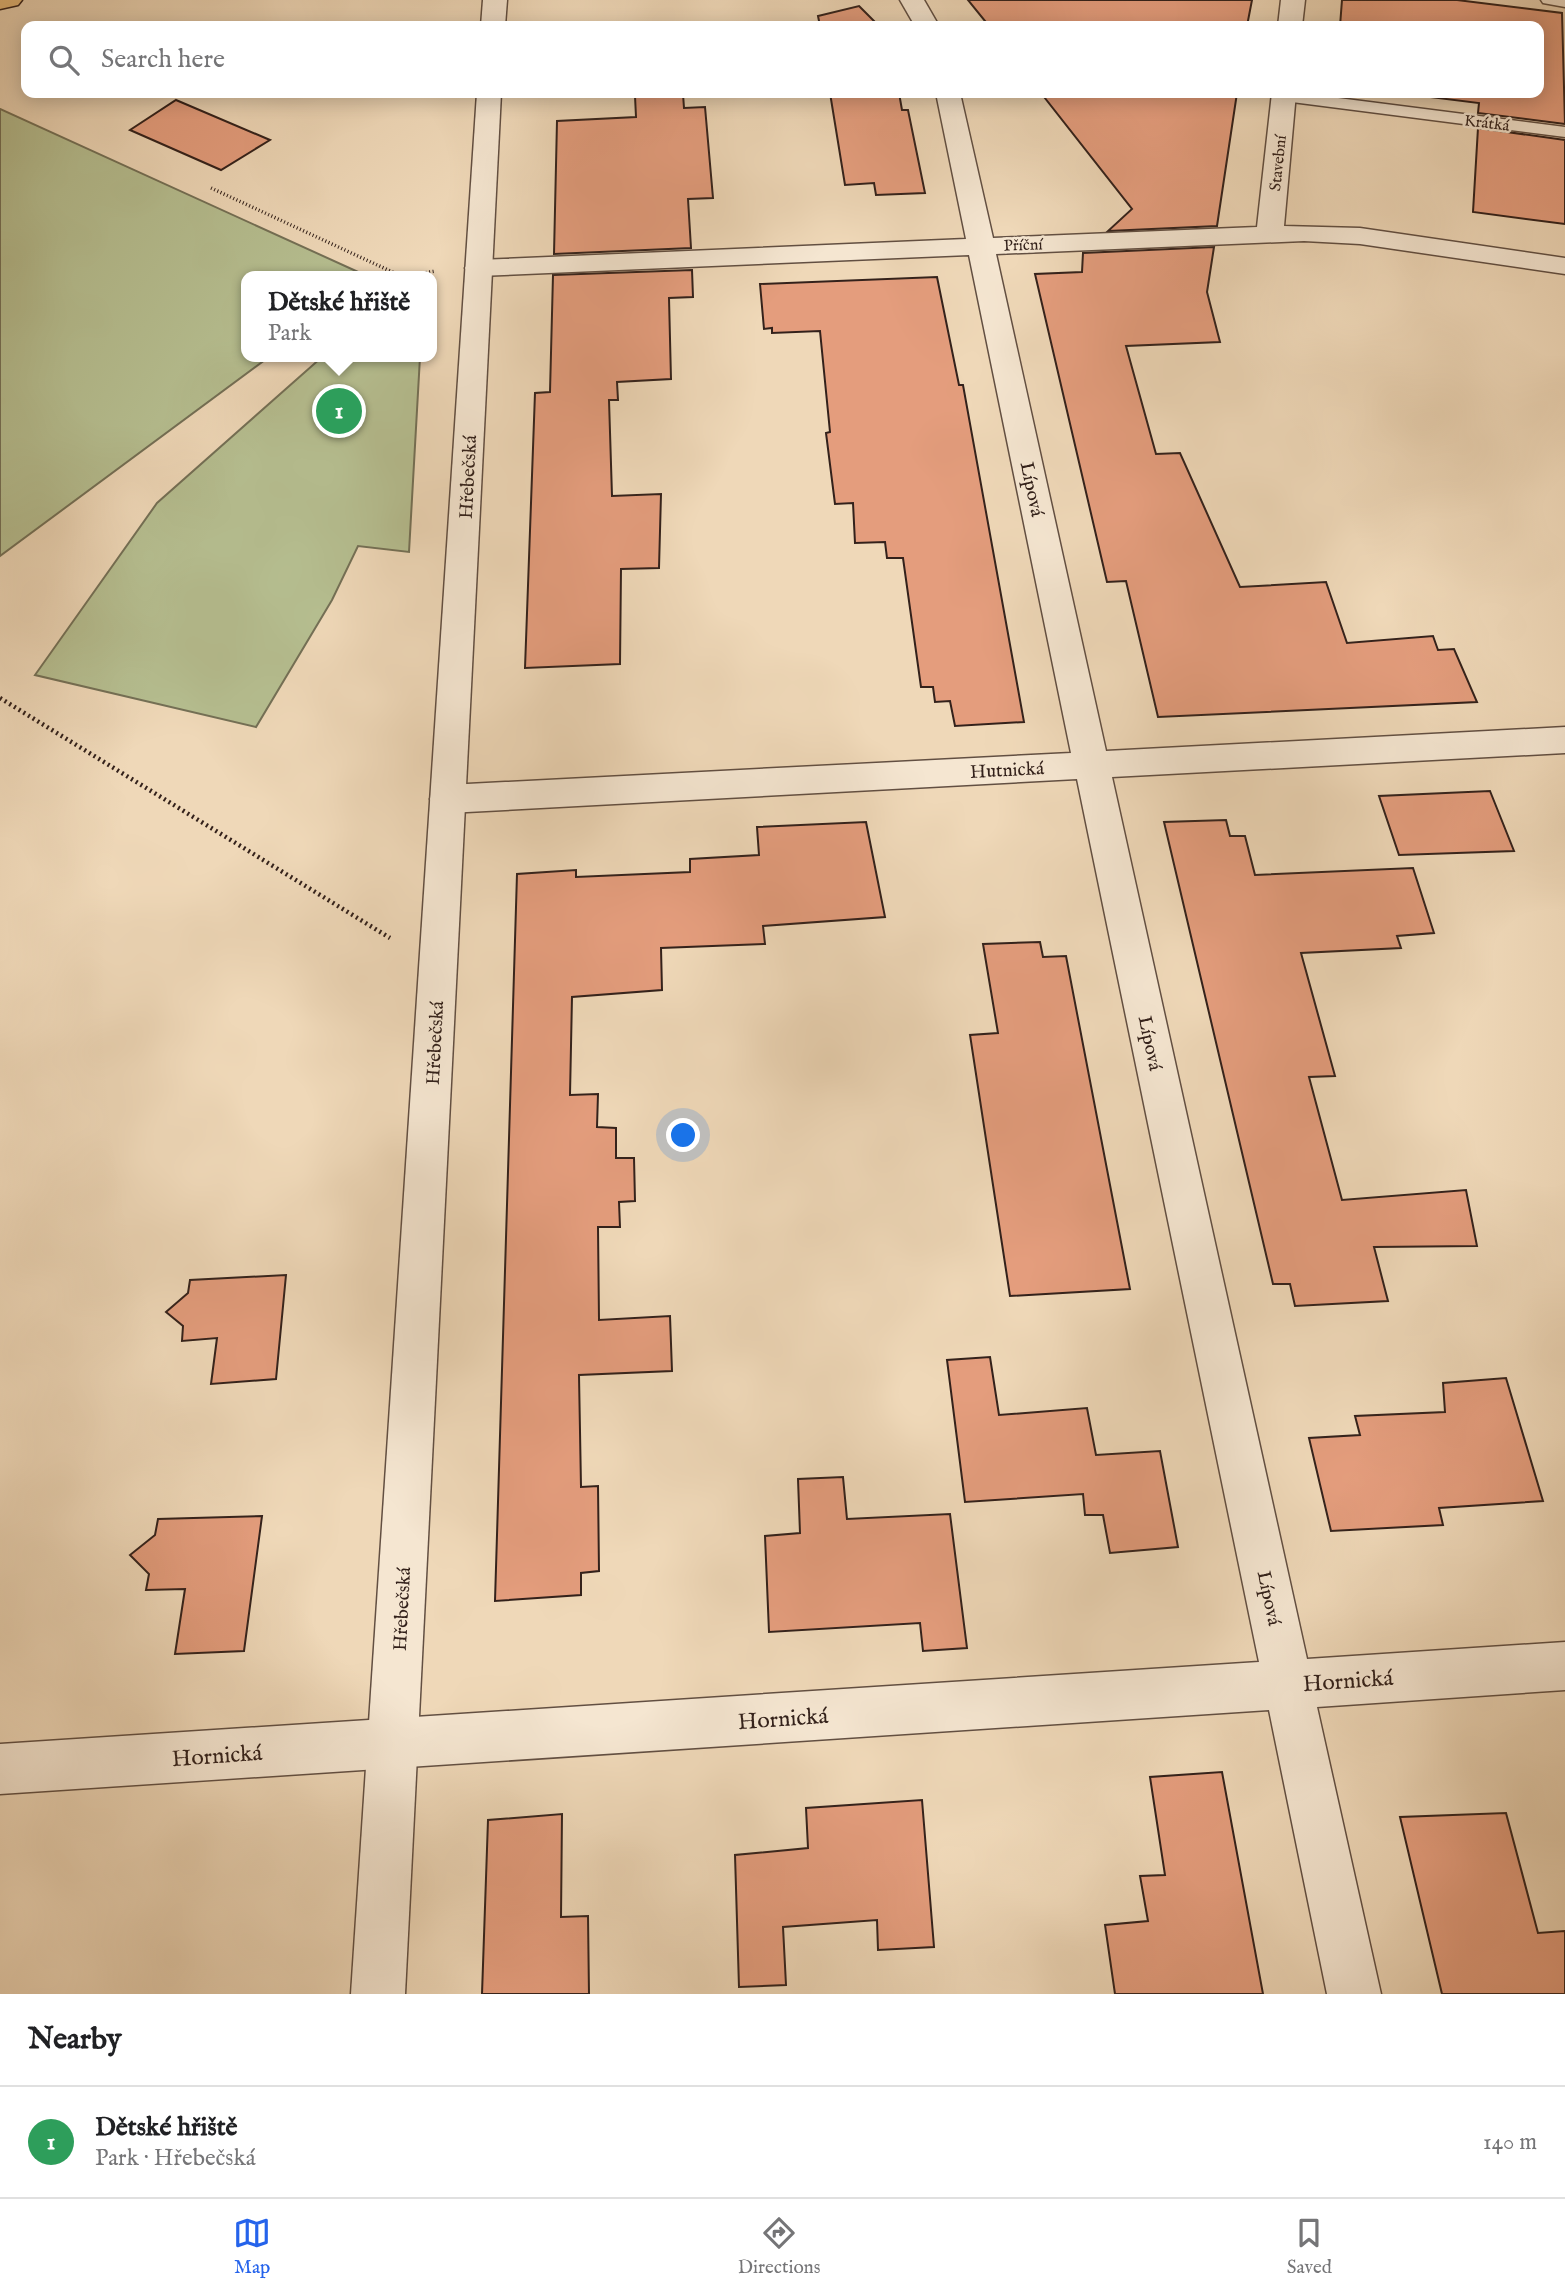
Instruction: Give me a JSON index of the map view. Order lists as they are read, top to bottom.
{
  "streets": {
    "street": [
      "Stavební",
      "Příční",
      "Hřebečská",
      "Lípová",
      "Hutnická",
      "Hornická"
    ],
    "lane": ["Krátká"]
  },
  "crossings": [
    ["Stavební", "Příční"],
    ["Příční", "Hřebečská"],
    ["Příční", "Lípová"],
    ["Hřebečská", "Hutnická"],
    ["Hřebečská", "Hornická"],
    ["Lípová", "Hutnická"],
    ["Lípová", "Hornická"]
  ],
  "page": {
    "search": "Search here",
    "popup": ["Dětské hřiště", "Park"],
    "pins": "1",
    "heading": "Nearby",
    "list": [
      {
        "mark": "1",
        "name": "Dětské hřiště",
        "note": "Park · Hřebečská",
        "value": "140 m"
      }
    ],
    "nav": ["Map", "Directions", "Saved"]
  }
}
